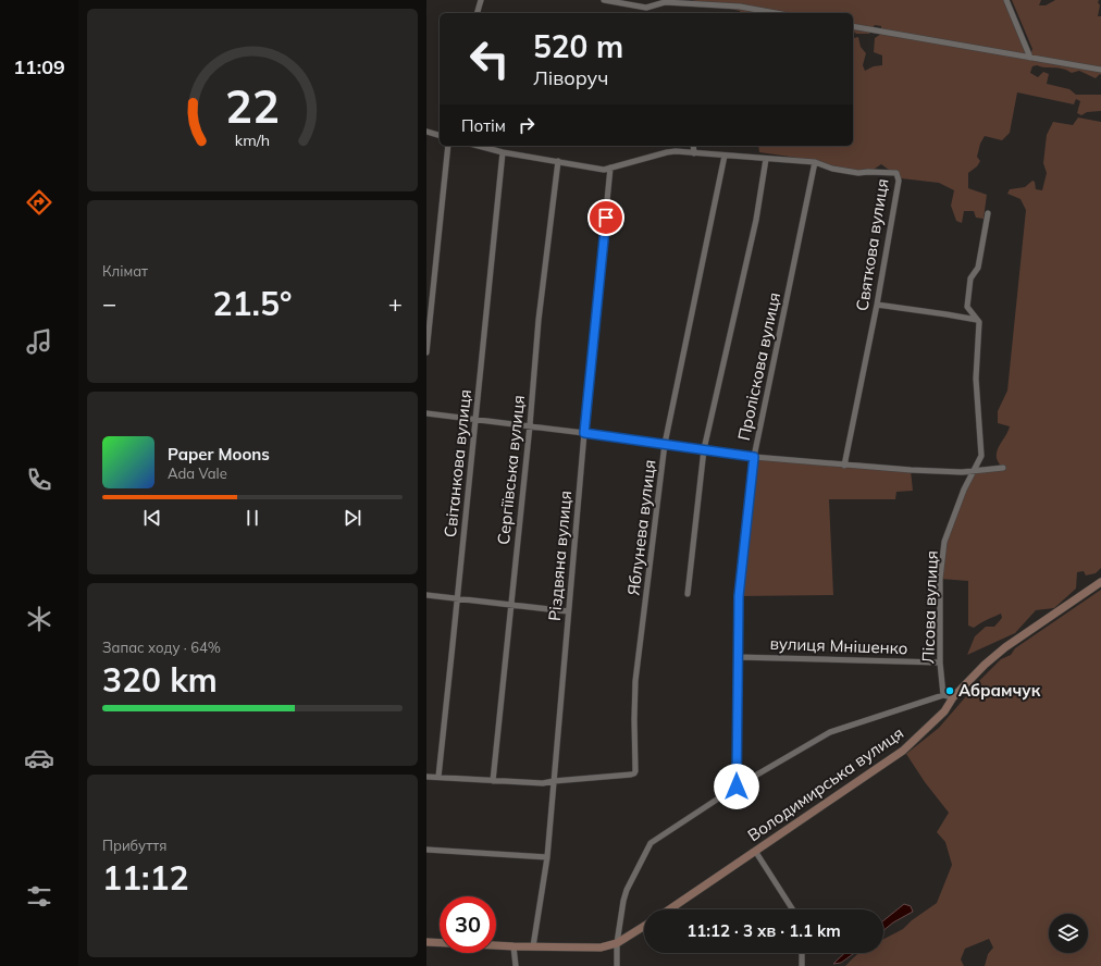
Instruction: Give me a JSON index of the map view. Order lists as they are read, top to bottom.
{
  "streets": {
    "main road": ["Володимирська вулиця"],
    "street": [
      "Святкова вулиця",
      "Проліскова вулиця",
      "Світанкова вулиця",
      "Сергіївська вулиця",
      "Яблунева вулиця",
      "Різдвяна вулиця",
      "Лісова вулиця",
      "вулиця Мнішенко"
    ]
  },
  "crossings": [
    ["Святкова вулиця", "Проліскова вулиця"],
    ["Святкова вулиця", "Світанкова вулиця"],
    ["Святкова вулиця", "Сергіївська вулиця"],
    ["Святкова вулиця", "Яблунева вулиця"],
    ["Святкова вулиця", "Різдвяна вулиця"],
    ["Проліскова вулиця", "вулиця Мнішенко"],
    ["Яблунева вулиця", "Різдвяна вулиця"],
    ["Лісова вулиця", "вулиця Мнішенко"]
  ],
  "places": ["Абрамчук"],
  "page": {
    "tabs": "11:09",
    "turn": ["520 m", "Ліворуч"],
    "then": "Потім",
    "tile": [
      "Клімат",
      ["Запас ходу · 64%", "320 km"],
      ["Прибуття", "11:12"]
    ],
    "heat": ["−", "21.5°", "+"],
    "song": ["Paper Moons", "Ada Vale"],
    "limit": "30",
    "trip": "11:12 · 3 хв · 1.1 km",
    "gauge": ["22", "km/h"]
  }
}
